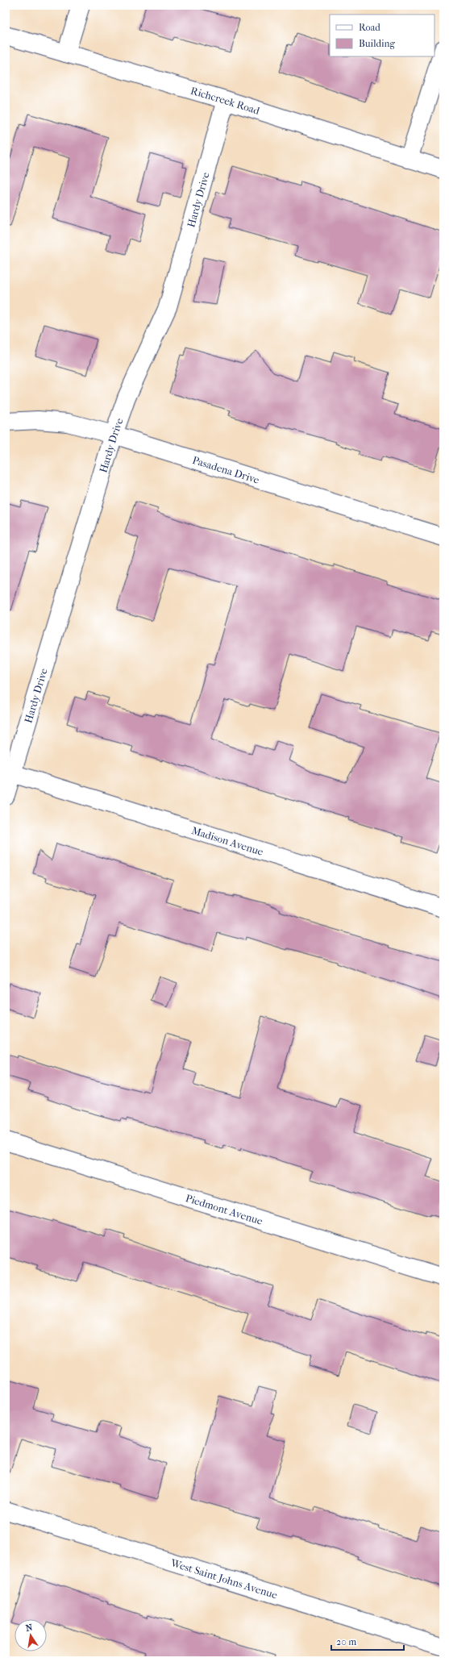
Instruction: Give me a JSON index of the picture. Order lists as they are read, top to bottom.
{
  "streets": {
    "street": [
      "Richcreek Road",
      "Hardy Drive",
      "Pasadena Drive",
      "Madison Avenue",
      "Piedmont Avenue",
      "West Saint Johns Avenue"
    ]
  },
  "crossings": [
    ["Richcreek Road", "Hardy Drive"],
    ["Hardy Drive", "Pasadena Drive"],
    ["Hardy Drive", "Madison Avenue"]
  ],
  "legend": ["Road", "Building"],
  "scale_bar": "20 m",
  "north": "top"
}
